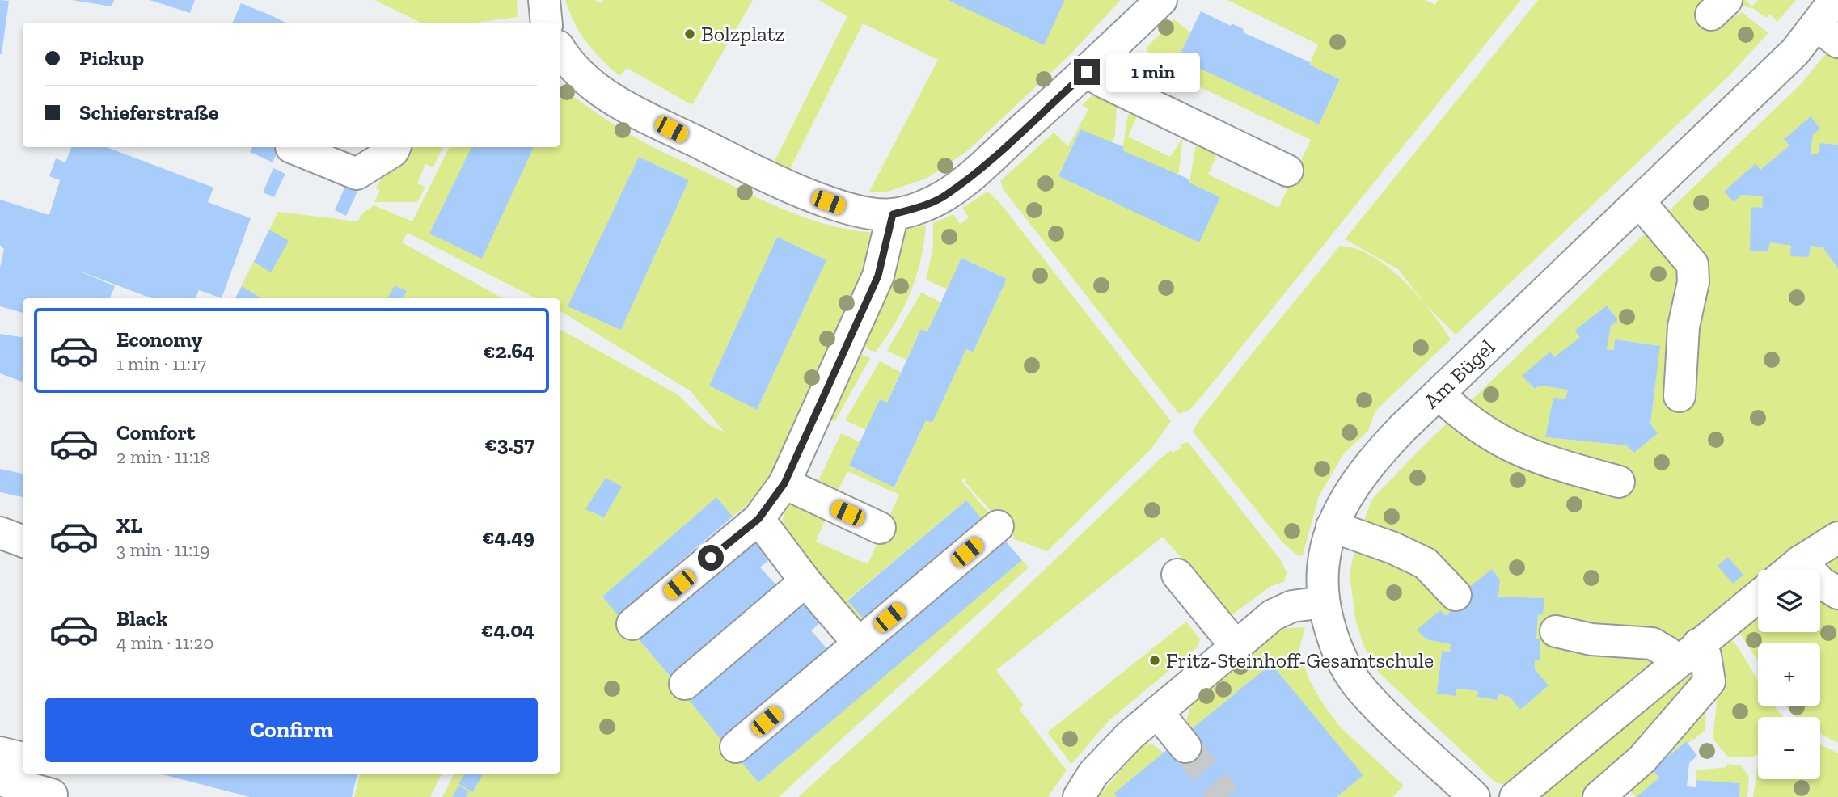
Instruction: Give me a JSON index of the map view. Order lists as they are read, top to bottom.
{
  "streets": {
    "street": ["Am Bügel"]
  },
  "places": ["Bolzplatz", "Fritz-Steinhoff-Gesamtschule"],
  "page": {
    "banner": ["Pickup", "Schieferstraße"],
    "bubble": "1 min",
    "list": [
      {
        "name": "Economy",
        "note": "1 min · 11:17",
        "value": "€2.64"
      },
      {
        "name": "Comfort",
        "note": "2 min · 11:18",
        "value": "€3.57"
      },
      {
        "name": "XL",
        "note": "3 min · 11:19",
        "value": "€4.49"
      },
      {
        "name": "Black",
        "note": "4 min · 11:20",
        "value": "€4.04"
      }
    ],
    "map_buttons": ["+", "−"],
    "buttons": "Confirm"
  }
}
